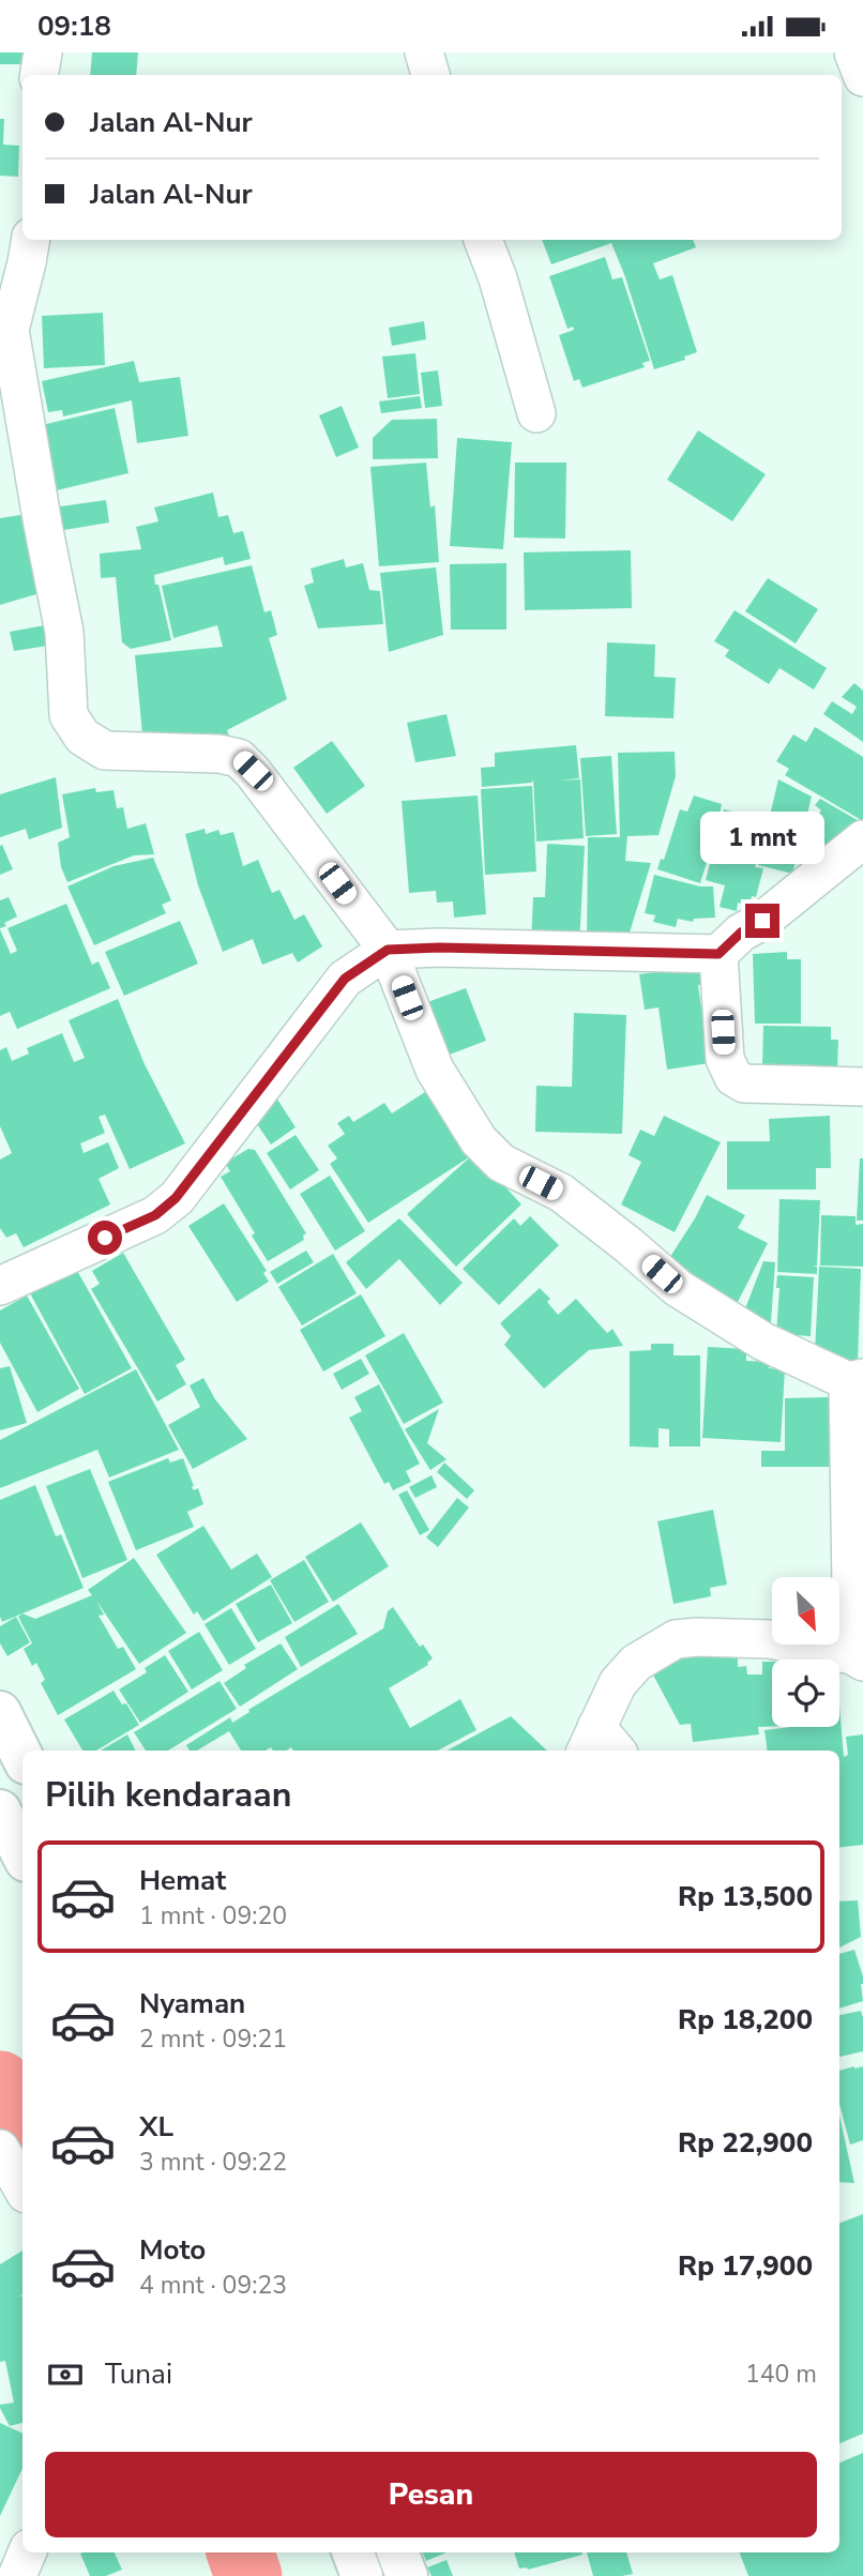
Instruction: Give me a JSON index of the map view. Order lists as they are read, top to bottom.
{
  "north": "bottom right",
  "page": {
    "status": "09:18",
    "banner": ["Jalan Al-Nur", "Jalan Al-Nur"],
    "bubble": "1 mnt",
    "heading": "Pilih kendaraan",
    "list": [
      {
        "name": "Hemat",
        "note": "1 mnt · 09:20",
        "value": "Rp 13,500"
      },
      {
        "name": "Nyaman",
        "note": "2 mnt · 09:21",
        "value": "Rp 18,200"
      },
      {
        "name": "XL",
        "note": "3 mnt · 09:22",
        "value": "Rp 22,900"
      },
      {
        "name": "Moto",
        "note": "4 mnt · 09:23",
        "value": "Rp 17,900"
      }
    ],
    "pay": ["Tunai", "140 m"],
    "buttons": "Pesan"
  }
}
